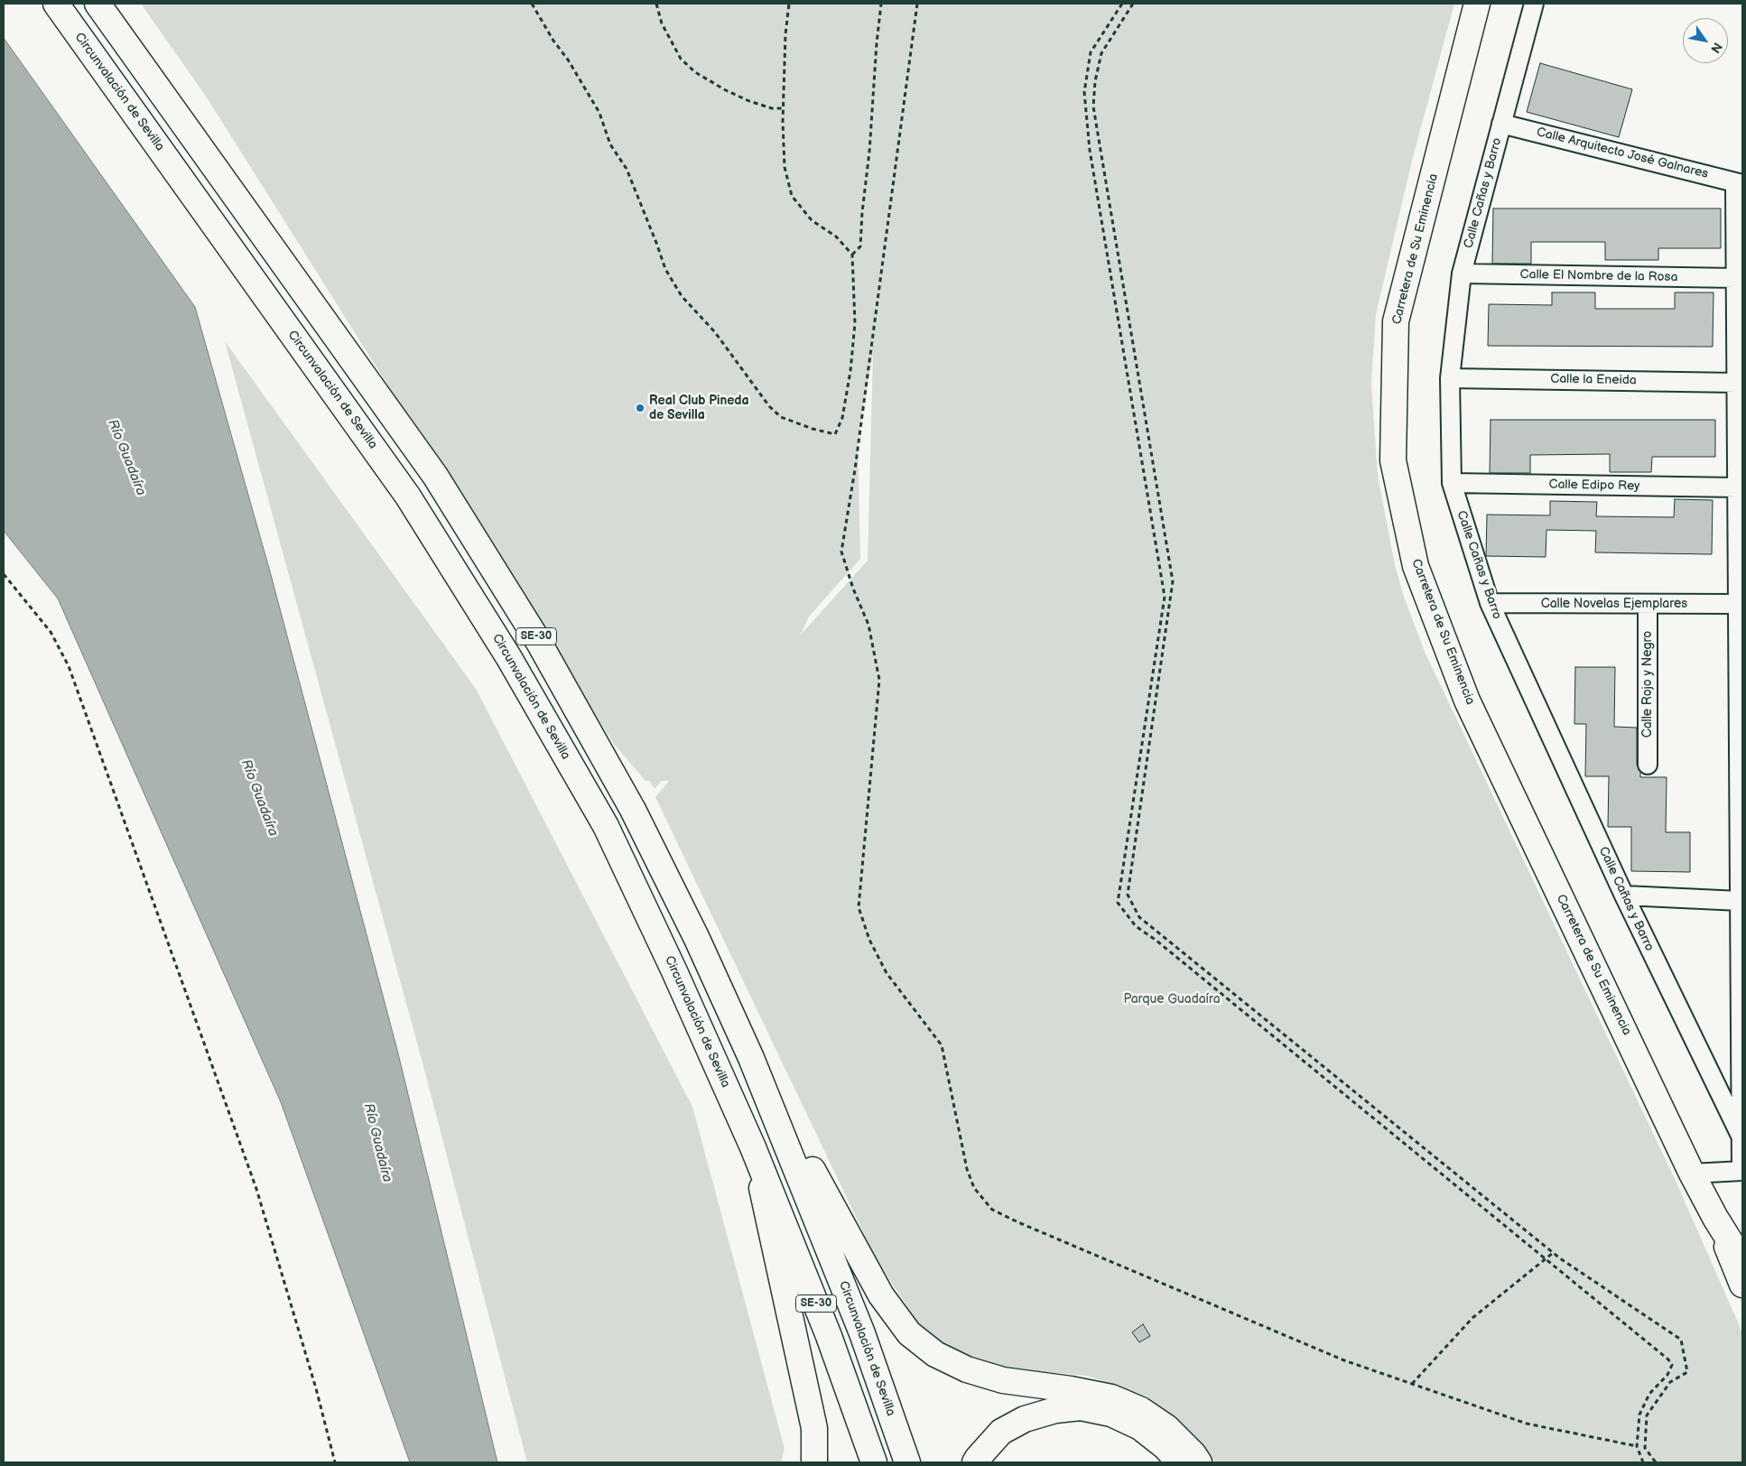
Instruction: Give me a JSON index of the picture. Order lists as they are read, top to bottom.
{
  "streets": {
    "main road": ["Circunvalación de Sevilla", "Carretera de Su Eminencia", "SE-30"],
    "street": [
      "Calle Arquitecto José Galnares",
      "Calle Cañas y Barro",
      "Calle El Nombre de la Rosa",
      "Calle la Eneida",
      "Calle Edipo Rey",
      "Calle Novelas Ejemplares",
      "Calle Rojo y Negro"
    ]
  },
  "crossings": [
    ["Calle Arquitecto José Galnares", "Calle Cañas y Barro"],
    ["Calle Cañas y Barro", "Calle El Nombre de la Rosa"],
    ["Calle Cañas y Barro", "Calle la Eneida"],
    ["Calle Cañas y Barro", "Calle Edipo Rey"],
    ["Calle Cañas y Barro", "Calle Novelas Ejemplares"],
    ["Calle Novelas Ejemplares", "Calle Rojo y Negro"]
  ],
  "water": ["Río Guadaíra"],
  "parks": ["Parque Guadaíra"],
  "places": ["Real Club Pineda de Sevilla"],
  "north": "bottom right"
}
